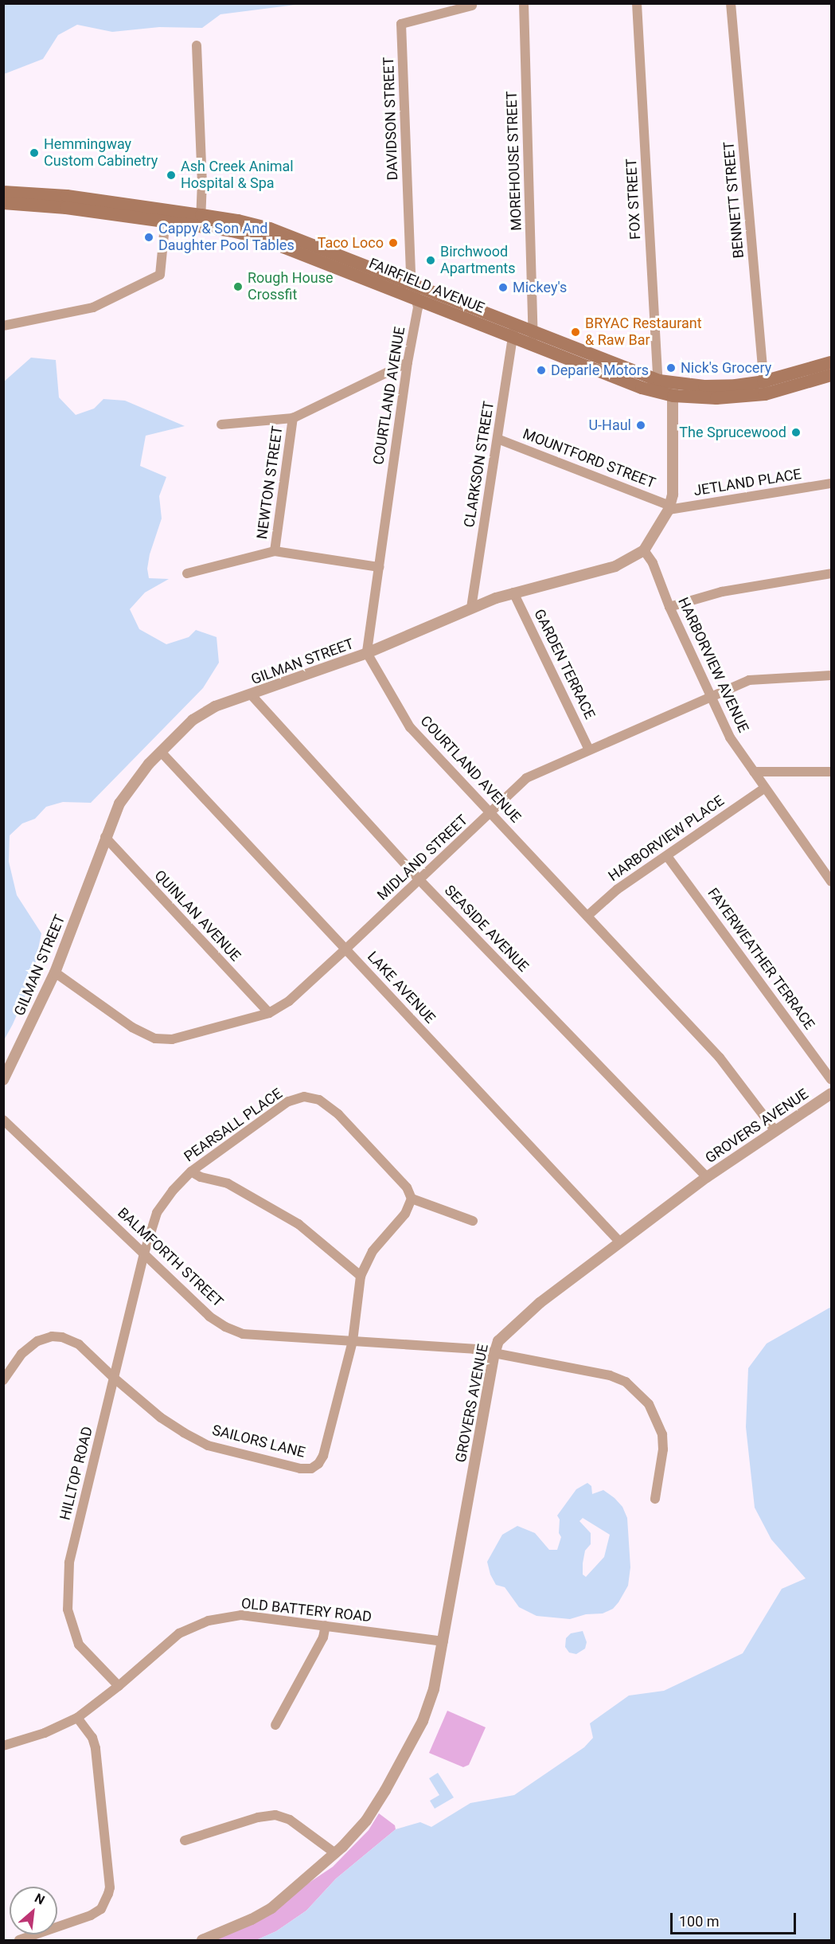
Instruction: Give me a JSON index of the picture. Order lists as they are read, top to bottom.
{
  "streets": {
    "main road": ["FAIRFIELD AVENUE"],
    "street": [
      "DAVIDSON STREET",
      "MOREHOUSE STREET",
      "FOX STREET",
      "BENNETT STREET",
      "COURTLAND AVENUE",
      "MOUNTFORD STREET",
      "CLARKSON STREET",
      "NEWTON STREET",
      "JETLAND PLACE",
      "GILMAN STREET",
      "GARDEN TERRACE",
      "HARBORVIEW AVENUE",
      "HARBORVIEW PLACE",
      "MIDLAND STREET",
      "QUINLAN AVENUE",
      "SEASIDE AVENUE",
      "FAYERWEATHER TERRACE",
      "LAKE AVENUE",
      "PEARSALL PLACE",
      "GROVERS AVENUE",
      "BALMFORTH STREET",
      "SAILORS LANE",
      "HILLTOP ROAD",
      "OLD BATTERY ROAD"
    ]
  },
  "crossings": [
    ["DAVIDSON STREET", "FAIRFIELD AVENUE"],
    ["DAVIDSON STREET", "COURTLAND AVENUE"],
    ["MOREHOUSE STREET", "FAIRFIELD AVENUE"],
    ["FOX STREET", "FAIRFIELD AVENUE"],
    ["FOX STREET", "GILMAN STREET"],
    ["BENNETT STREET", "FAIRFIELD AVENUE"],
    ["FAIRFIELD AVENUE", "COURTLAND AVENUE"],
    ["FAIRFIELD AVENUE", "CLARKSON STREET"],
    ["FAIRFIELD AVENUE", "GILMAN STREET"],
    ["COURTLAND AVENUE", "GILMAN STREET"],
    ["COURTLAND AVENUE", "HARBORVIEW PLACE"],
    ["COURTLAND AVENUE", "MIDLAND STREET"],
    ["COURTLAND AVENUE", "GROVERS AVENUE"],
    ["MOUNTFORD STREET", "CLARKSON STREET"],
    ["MOUNTFORD STREET", "JETLAND PLACE"],
    ["MOUNTFORD STREET", "GILMAN STREET"],
    ["CLARKSON STREET", "GILMAN STREET"],
    ["JETLAND PLACE", "GILMAN STREET"],
    ["GILMAN STREET", "GARDEN TERRACE"],
    ["GILMAN STREET", "HARBORVIEW AVENUE"],
    ["GILMAN STREET", "MIDLAND STREET"],
    ["GILMAN STREET", "QUINLAN AVENUE"],
    ["GILMAN STREET", "SEASIDE AVENUE"],
    ["GILMAN STREET", "LAKE AVENUE"],
    ["GARDEN TERRACE", "MIDLAND STREET"],
    ["HARBORVIEW AVENUE", "HARBORVIEW PLACE"],
    ["HARBORVIEW AVENUE", "MIDLAND STREET"],
    ["HARBORVIEW PLACE", "FAYERWEATHER TERRACE"],
    ["MIDLAND STREET", "QUINLAN AVENUE"],
    ["MIDLAND STREET", "SEASIDE AVENUE"],
    ["MIDLAND STREET", "LAKE AVENUE"],
    ["SEASIDE AVENUE", "GROVERS AVENUE"],
    ["LAKE AVENUE", "GROVERS AVENUE"],
    ["PEARSALL PLACE", "BALMFORTH STREET"],
    ["PEARSALL PLACE", "HILLTOP ROAD"],
    ["GROVERS AVENUE", "BALMFORTH STREET"],
    ["GROVERS AVENUE", "OLD BATTERY ROAD"],
    ["BALMFORTH STREET", "SAILORS LANE"],
    ["BALMFORTH STREET", "HILLTOP ROAD"],
    ["SAILORS LANE", "HILLTOP ROAD"],
    ["HILLTOP ROAD", "OLD BATTERY ROAD"]
  ],
  "places": [
    "Hemmingway Custom Cabinetry",
    "Ash Creek Animal Hospital & Spa",
    "Cappy & Son And Daughter Pool Tables",
    "Taco Loco",
    "Birchwood Apartments",
    "Rough House Crossfit",
    "Mickey's",
    "BRYAC Restaurant & Raw Bar",
    "Nick's Grocery",
    "Deparle Motors",
    "U-Haul",
    "The Sprucewood"
  ],
  "scale_bar": "100 m",
  "north": "top right"
}
